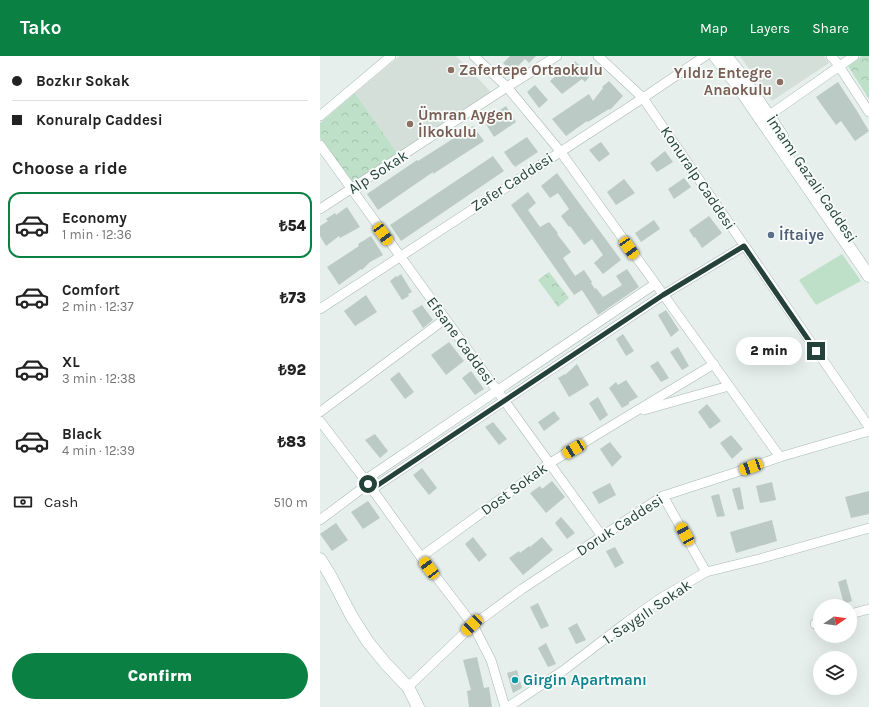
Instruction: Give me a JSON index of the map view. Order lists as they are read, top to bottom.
{
  "streets": {
    "main road": ["İmamı Gazali Caddesi"],
    "street": [
      "Alp Sokak",
      "Konuralp Caddesi",
      "Zafer Caddesi",
      "Efsane Caddesi",
      "Dost Sokak",
      "Doruk Caddesi",
      "1. Saygılı Sokak"
    ]
  },
  "crossings": [
    ["Alp Sokak", "Efsane Caddesi"],
    ["Konuralp Caddesi", "Zafer Caddesi"],
    ["Zafer Caddesi", "Efsane Caddesi"],
    ["Efsane Caddesi", "Dost Sokak"],
    ["Efsane Caddesi", "Doruk Caddesi"]
  ],
  "places": [
    "Zafertepe Ortaokulu",
    "Yıldız Entegre Anaokulu",
    "Ümran Aygen İlkokulu",
    "İftaiye",
    "Girgin Apartmanı"
  ],
  "north": "right",
  "page": {
    "header": "Tako",
    "nav": ["Map", "Layers", "Share"],
    "banner": ["Bozkır Sokak", "Konuralp Caddesi"],
    "heading": "Choose a ride",
    "list": [
      {
        "name": "Economy",
        "note": "1 min · 12:36",
        "value": "₺54"
      },
      {
        "name": "Comfort",
        "note": "2 min · 12:37",
        "value": "₺73"
      },
      {
        "name": "XL",
        "note": "3 min · 12:38",
        "value": "₺92"
      },
      {
        "name": "Black",
        "note": "4 min · 12:39",
        "value": "₺83"
      }
    ],
    "bubble": "2 min",
    "pay": ["Cash", "510 m"],
    "buttons": "Confirm"
  }
}
